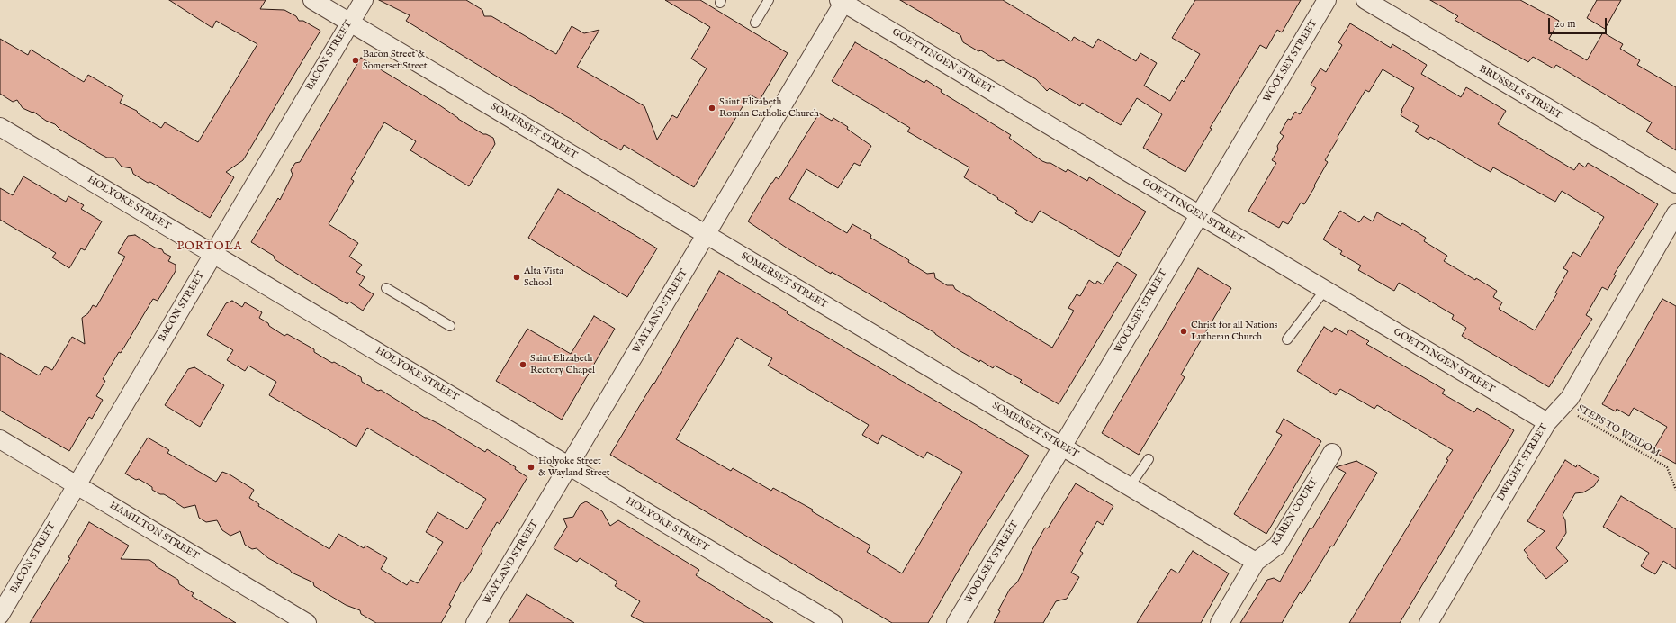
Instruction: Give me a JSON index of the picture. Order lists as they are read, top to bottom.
{
  "streets": {
    "street": [
      "BACON STREET",
      "GOETTINGEN STREET",
      "WOOLSEY STREET",
      "BRUSSELS STREET",
      "SOMERSET STREET",
      "HOLYOKE STREET",
      "WAYLAND STREET",
      "DWIGHT STREET",
      "KAREN COURT",
      "HAMILTON STREET"
    ],
    "path": ["STEPS TO WISDOM"]
  },
  "crossings": [
    ["BACON STREET", "SOMERSET STREET"],
    ["BACON STREET", "HOLYOKE STREET"],
    ["BACON STREET", "HAMILTON STREET"],
    ["GOETTINGEN STREET", "WOOLSEY STREET"],
    ["GOETTINGEN STREET", "WAYLAND STREET"],
    ["GOETTINGEN STREET", "DWIGHT STREET"],
    ["WOOLSEY STREET", "SOMERSET STREET"],
    ["SOMERSET STREET", "WAYLAND STREET"],
    ["SOMERSET STREET", "KAREN COURT"],
    ["HOLYOKE STREET", "WAYLAND STREET"],
    ["STEPS TO WISDOM", "DWIGHT STREET"]
  ],
  "districts": ["PORTOLA"],
  "places": [
    "Bacon Street & Somerset Street",
    "Saint Elizabeth Roman Catholic Church",
    "Alta Vista School",
    "Christ for all Nations Lutheran Church",
    "Saint Elizabeth Rectory Chapel",
    "Holyoke Street & Wayland Street"
  ],
  "scale_bar": "20 m"
}
